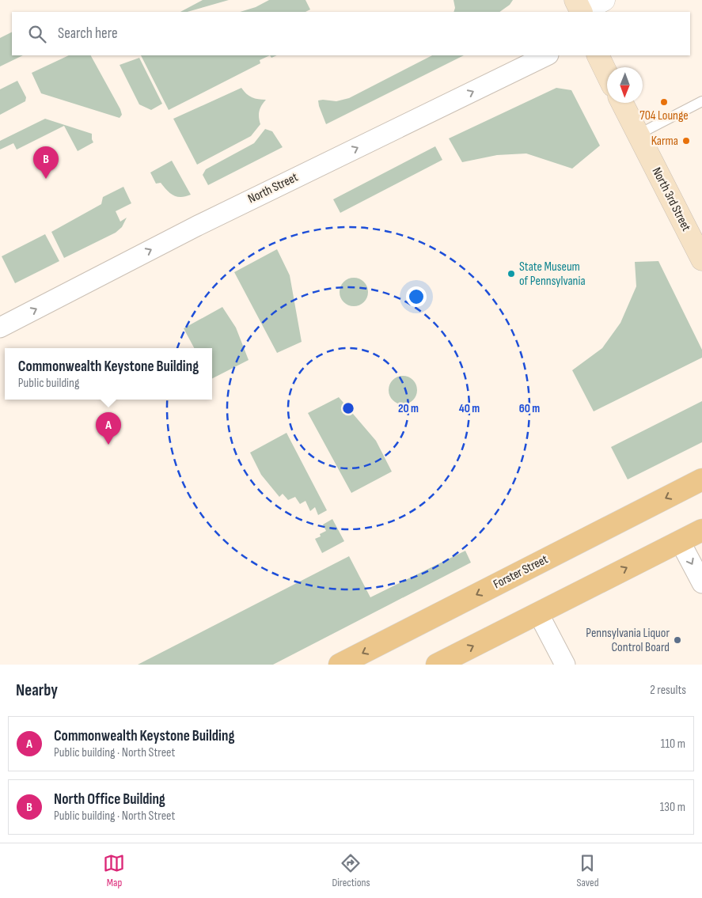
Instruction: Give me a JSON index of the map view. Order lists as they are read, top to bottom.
{
  "streets": {
    "main road": ["North 3rd Street", "Forster Street"],
    "street": ["North Street"]
  },
  "one_way": ["North Street"],
  "places": [
    "704 Lounge",
    "Karma",
    "State Museum of Pennsylvania",
    "Pennsylvania Liquor Control Board"
  ],
  "north": "bottom",
  "page": {
    "search": "Search here",
    "pins": ["B", "A"],
    "popup": ["Commonwealth Keystone Building", "Public building"],
    "heading": ["Nearby", "2 results"],
    "list": [
      {
        "mark": "A",
        "name": "Commonwealth Keystone Building",
        "note": "Public building · North Street",
        "value": "110 m"
      },
      {
        "mark": "B",
        "name": "North Office Building",
        "note": "Public building · North Street",
        "value": "130 m"
      }
    ],
    "nav": ["Map", "Directions", "Saved"]
  },
  "rings": ["20 m", "40 m", "60 m"]
}
